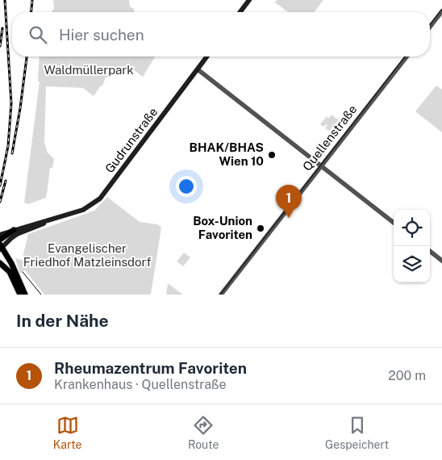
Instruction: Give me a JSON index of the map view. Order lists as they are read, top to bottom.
{
  "streets": {
    "main road": ["Gudrunstraße"],
    "street": ["Quellenstraße"]
  },
  "parks": ["Waldmüllerpark", "Evangelischer Friedhof Matzleinsdorf"],
  "places": ["BHAK/BHAS Wien 10", "Box-Union Favoriten"],
  "page": {
    "search": "Hier suchen",
    "pins": "1",
    "heading": "In der Nähe",
    "list": [
      {
        "mark": "1",
        "name": "Rheumazentrum Favoriten",
        "note": "Krankenhaus · Quellenstraße",
        "value": "200 m"
      }
    ],
    "nav": ["Karte", "Route", "Gespeichert"]
  }
}
